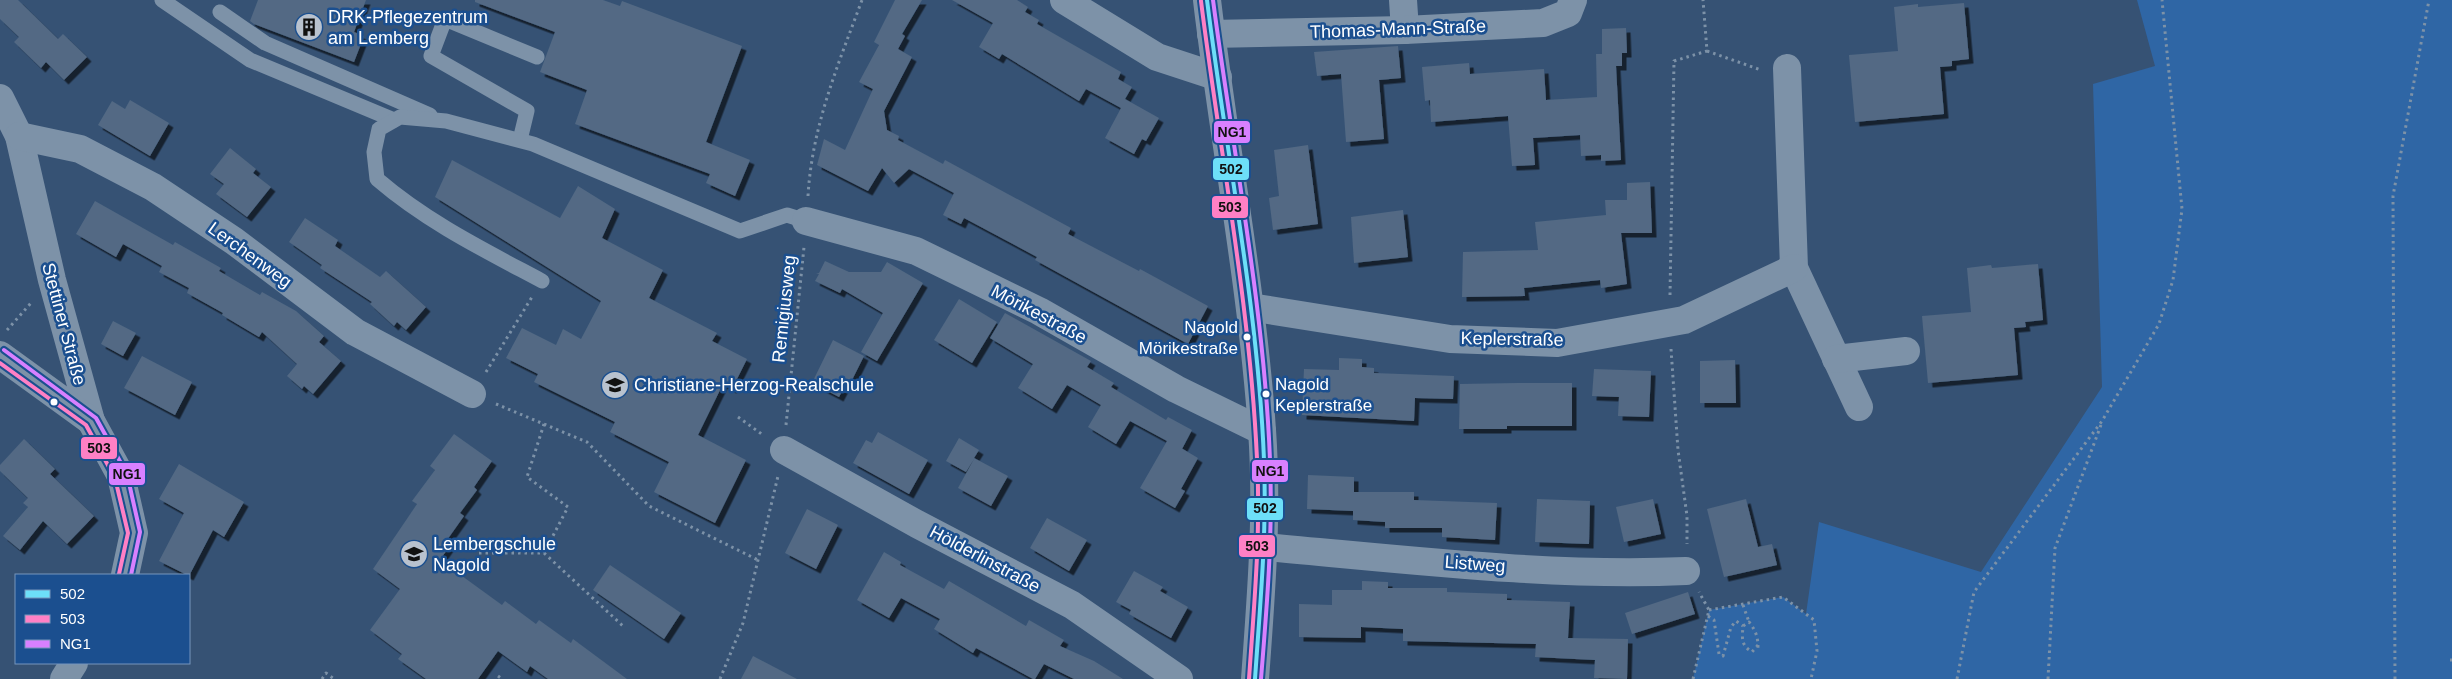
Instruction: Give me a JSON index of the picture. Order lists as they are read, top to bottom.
{
  "streets": {
    "street": [
      "Thomas-Mann-Straße",
      "Lerchenweg",
      "Mörikestraße",
      "Stettiner Straße",
      "Keplerstraße",
      "Hölderlinstraße",
      "Listweg"
    ],
    "path": ["Remigiusweg"]
  },
  "crossings": [
    ["Lerchenweg", "Stettiner Straße"],
    ["Remigiusweg", "Mörikestraße"],
    ["Remigiusweg", "Hölderlinstraße"]
  ],
  "places": {
    "building": ["DRK-Pflegezentrum am Lemberg"],
    "other": ["Nagold Mörikestraße", "Nagold Keplerstraße"],
    "school or university": ["Christiane-Herzog-Realschule", "Lembergschule Nagold"]
  },
  "lines": ["transit line 502", "transit line NG1", "transit line 503"],
  "legend": ["502", "503", "NG1"]
}
